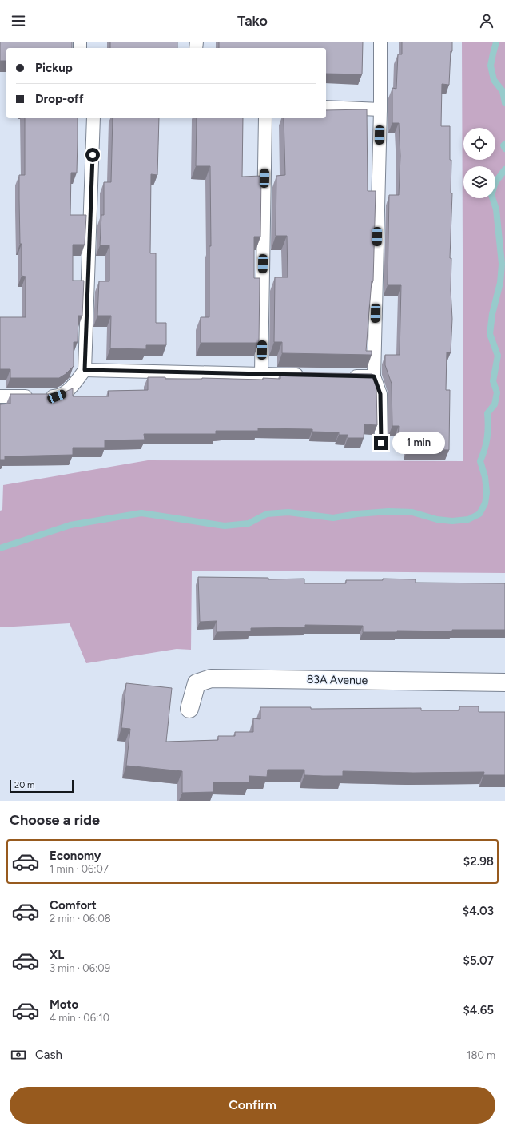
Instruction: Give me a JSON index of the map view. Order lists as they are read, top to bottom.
{
  "streets": {
    "street": ["83A Avenue"]
  },
  "scale_bar": "20 m",
  "page": {
    "header": "Tako",
    "banner": ["Pickup", "Drop-off"],
    "bubble": "1 min",
    "scale": "20 m",
    "heading": "Choose a ride",
    "list": [
      {
        "name": "Economy",
        "note": "1 min · 06:07",
        "value": "$2.98"
      },
      {
        "name": "Comfort",
        "note": "2 min · 06:08",
        "value": "$4.03"
      },
      {
        "name": "XL",
        "note": "3 min · 06:09",
        "value": "$5.07"
      },
      {
        "name": "Moto",
        "note": "4 min · 06:10",
        "value": "$4.65"
      }
    ],
    "pay": ["Cash", "180 m"],
    "buttons": "Confirm"
  }
}
